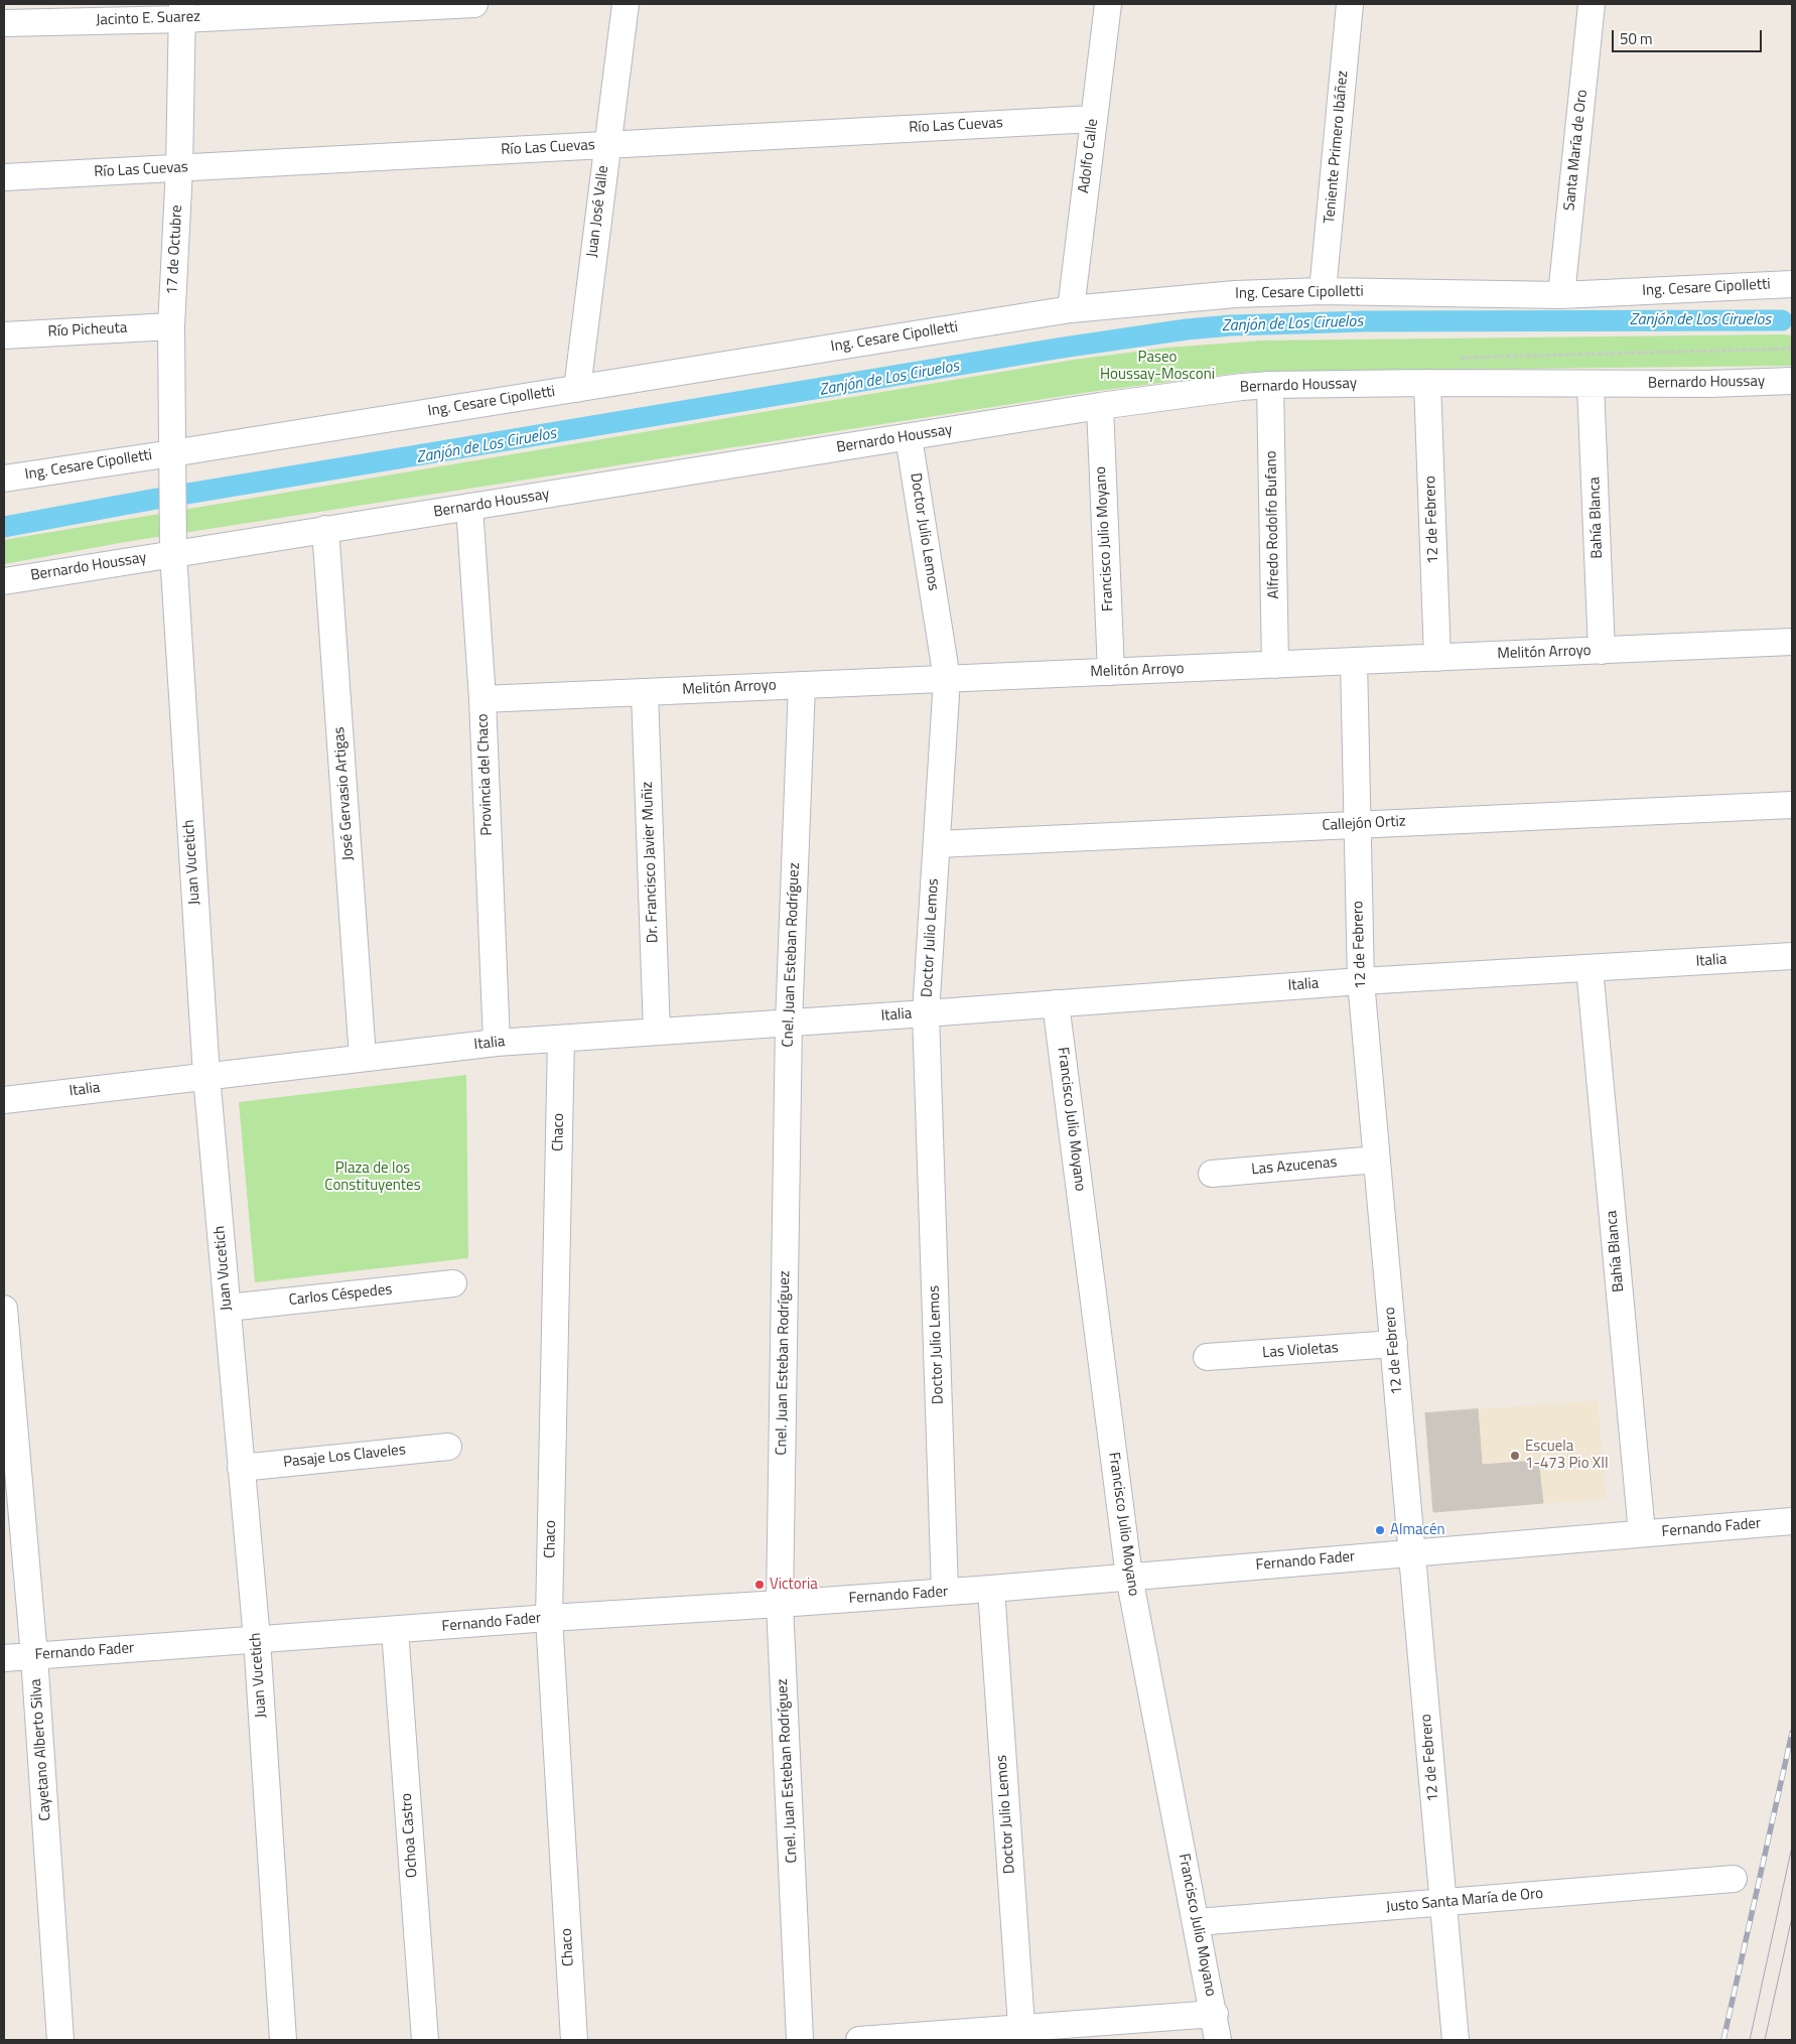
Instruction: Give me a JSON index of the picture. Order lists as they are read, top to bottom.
{
  "streets": {
    "street": [
      "Jacinto E. Suarez",
      "Río Las Cuevas",
      "Teniente Primero Ibáñez",
      "Santa María de Oro",
      "Adolfo Calle",
      "Juan José Valle",
      "17 de Octubre",
      "Ing. Cesare Cipolletti",
      "Río Picheuta",
      "Bernardo Houssay",
      "Bahía Blanca",
      "12 de Febrero",
      "Alfredo Rodolfo Bufano",
      "Doctor Julio Lemos",
      "Francisco Julio Moyano",
      "Melitón Arroyo",
      "Provincia del Chaco",
      "José Gervasio Artigas",
      "Callejón Ortiz",
      "Juan Vucetich",
      "Dr. Francisco Javier Muñiz",
      "Cnel. Juan Esteban Rodríguez",
      "Italia",
      "Chaco",
      "Las Azucenas",
      "Carlos Céspedes",
      "Las Violetas",
      "Pasaje Los Claveles",
      "Fernando Fader",
      "Cayetano Alberto Silva",
      "Ochoa Castro",
      "Justo Santa María de Oro"
    ]
  },
  "crossings": [
    ["Jacinto E. Suarez", "17 de Octubre"],
    ["Río Las Cuevas", "Adolfo Calle"],
    ["Río Las Cuevas", "Juan José Valle"],
    ["Río Las Cuevas", "17 de Octubre"],
    ["Teniente Primero Ibáñez", "Ing. Cesare Cipolletti"],
    ["Santa María de Oro", "Ing. Cesare Cipolletti"],
    ["Adolfo Calle", "Ing. Cesare Cipolletti"],
    ["Juan José Valle", "Ing. Cesare Cipolletti"],
    ["17 de Octubre", "Ing. Cesare Cipolletti"],
    ["17 de Octubre", "Río Picheuta"],
    ["17 de Octubre", "Juan Vucetich"],
    ["Ing. Cesare Cipolletti", "Juan Vucetich"],
    ["Bernardo Houssay", "Bahía Blanca"],
    ["Bernardo Houssay", "12 de Febrero"],
    ["Bernardo Houssay", "Alfredo Rodolfo Bufano"],
    ["Bernardo Houssay", "Doctor Julio Lemos"],
    ["Bernardo Houssay", "Francisco Julio Moyano"],
    ["Bernardo Houssay", "Provincia del Chaco"],
    ["Bernardo Houssay", "José Gervasio Artigas"],
    ["Bernardo Houssay", "Juan Vucetich"],
    ["Bahía Blanca", "Melitón Arroyo"],
    ["Bahía Blanca", "Italia"],
    ["Bahía Blanca", "Fernando Fader"],
    ["12 de Febrero", "Melitón Arroyo"],
    ["12 de Febrero", "Callejón Ortiz"],
    ["12 de Febrero", "Italia"],
    ["12 de Febrero", "Las Azucenas"],
    ["12 de Febrero", "Las Violetas"],
    ["12 de Febrero", "Fernando Fader"],
    ["12 de Febrero", "Justo Santa María de Oro"],
    ["Alfredo Rodolfo Bufano", "Melitón Arroyo"],
    ["Doctor Julio Lemos", "Melitón Arroyo"],
    ["Doctor Julio Lemos", "Callejón Ortiz"],
    ["Doctor Julio Lemos", "Italia"],
    ["Doctor Julio Lemos", "Fernando Fader"],
    ["Francisco Julio Moyano", "Melitón Arroyo"],
    ["Francisco Julio Moyano", "Italia"],
    ["Francisco Julio Moyano", "Fernando Fader"],
    ["Francisco Julio Moyano", "Justo Santa María de Oro"],
    ["Melitón Arroyo", "Provincia del Chaco"],
    ["Melitón Arroyo", "Dr. Francisco Javier Muñiz"],
    ["Melitón Arroyo", "Cnel. Juan Esteban Rodríguez"],
    ["Provincia del Chaco", "Italia"],
    ["José Gervasio Artigas", "Italia"],
    ["Juan Vucetich", "Italia"],
    ["Juan Vucetich", "Carlos Céspedes"],
    ["Juan Vucetich", "Pasaje Los Claveles"],
    ["Juan Vucetich", "Fernando Fader"],
    ["Dr. Francisco Javier Muñiz", "Italia"],
    ["Cnel. Juan Esteban Rodríguez", "Italia"],
    ["Cnel. Juan Esteban Rodríguez", "Fernando Fader"],
    ["Italia", "Chaco"],
    ["Chaco", "Fernando Fader"],
    ["Fernando Fader", "Cayetano Alberto Silva"],
    ["Fernando Fader", "Ochoa Castro"]
  ],
  "water": ["Zanjón de Los Ciruelos"],
  "parks": ["Paseo Houssay-Mosconi", "Plaza de los Constituyentes"],
  "places": ["Escuela 1-473 Pio XII", "Almacén", "Victoria"],
  "scale_bar": "50 m"
}
